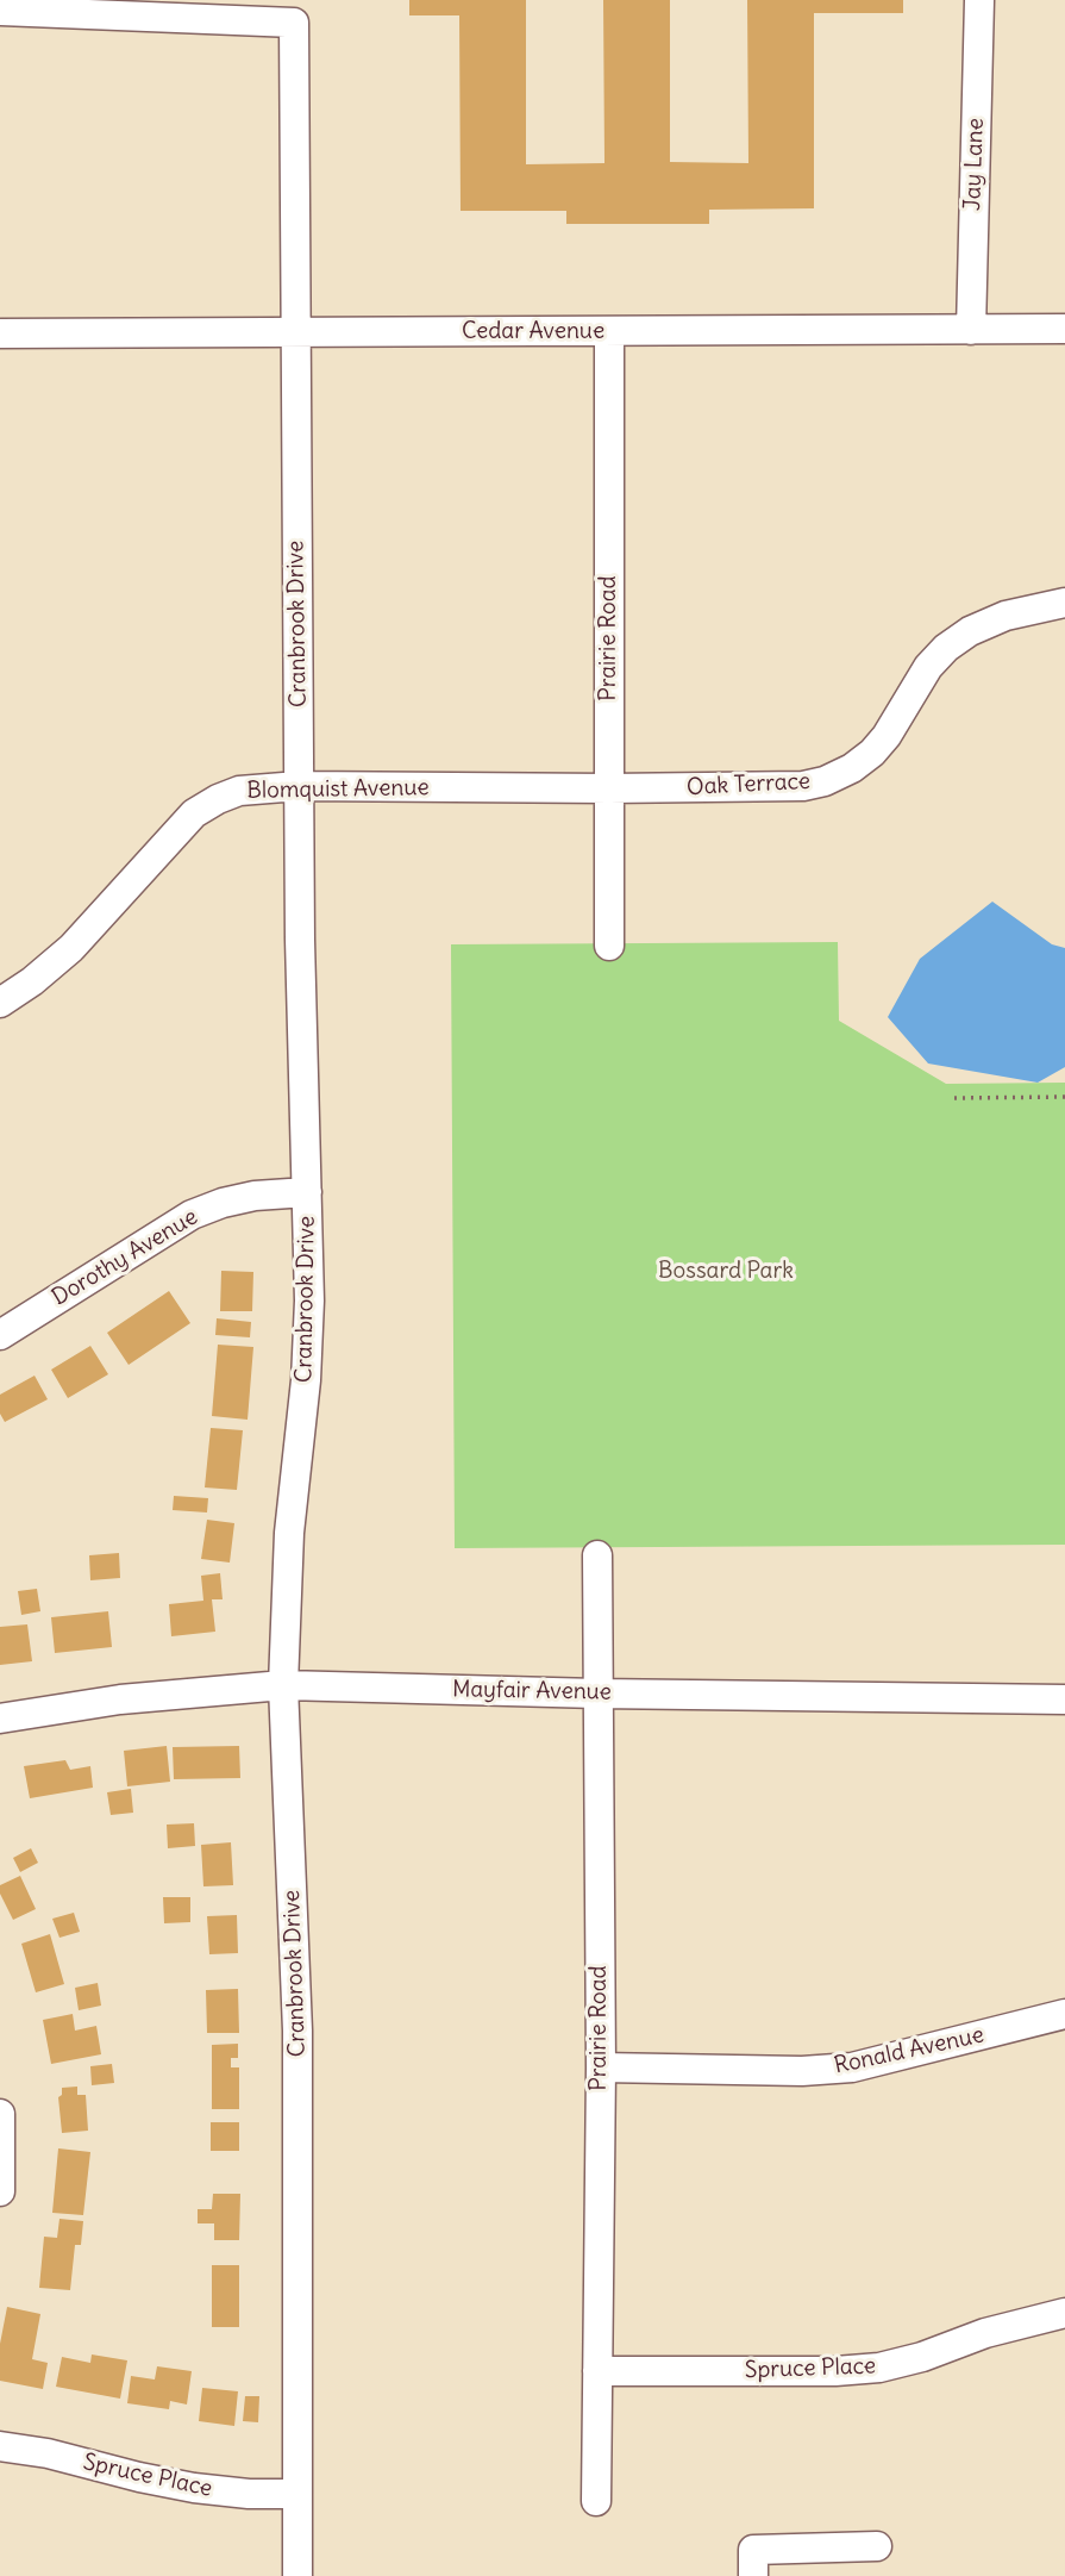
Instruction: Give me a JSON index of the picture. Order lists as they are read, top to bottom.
{
  "streets": {
    "street": [
      "Jay Lane",
      "Cedar Avenue",
      "Cranbrook Drive",
      "Prairie Road",
      "Oak Terrace",
      "Blomquist Avenue",
      "Dorothy Avenue",
      "Mayfair Avenue",
      "Ronald Avenue",
      "Spruce Place"
    ]
  },
  "crossings": [
    ["Jay Lane", "Cedar Avenue"],
    ["Cedar Avenue", "Cranbrook Drive"],
    ["Cedar Avenue", "Prairie Road"],
    ["Cranbrook Drive", "Blomquist Avenue"],
    ["Cranbrook Drive", "Dorothy Avenue"],
    ["Cranbrook Drive", "Mayfair Avenue"],
    ["Cranbrook Drive", "Spruce Place"],
    ["Prairie Road", "Oak Terrace"],
    ["Prairie Road", "Blomquist Avenue"],
    ["Prairie Road", "Mayfair Avenue"],
    ["Prairie Road", "Ronald Avenue"],
    ["Prairie Road", "Spruce Place"],
    ["Oak Terrace", "Blomquist Avenue"]
  ],
  "parks": ["Bossard Park"]
}
